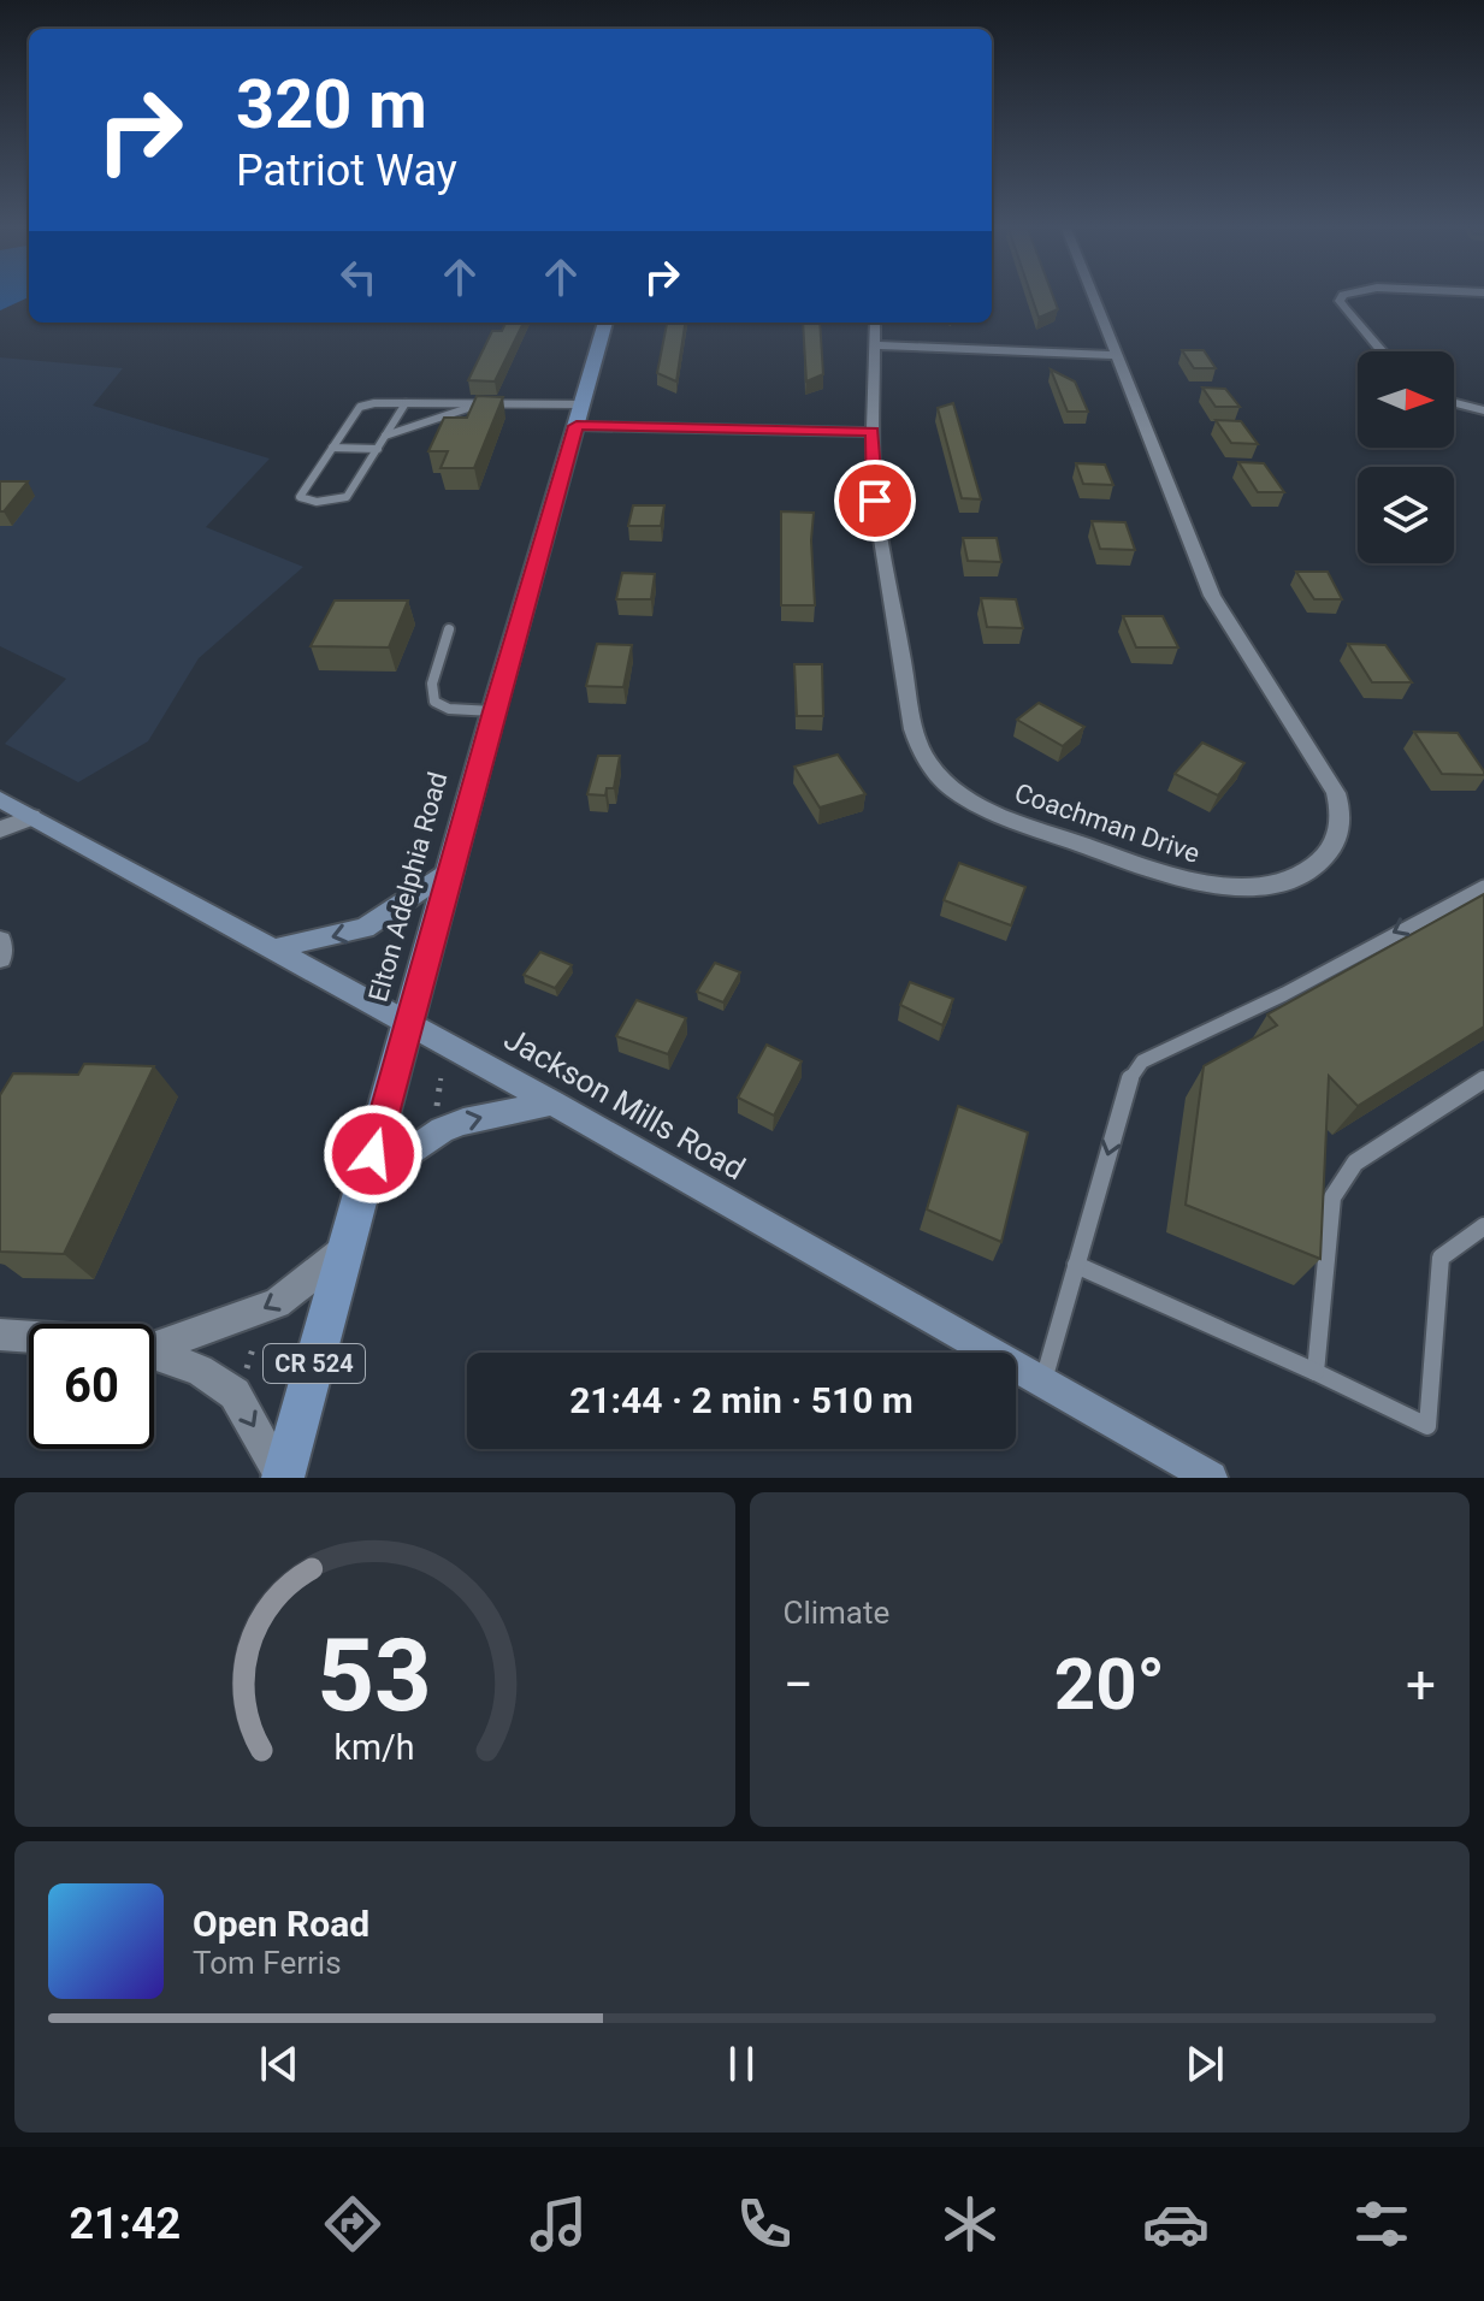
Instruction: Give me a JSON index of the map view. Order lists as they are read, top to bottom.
{
  "streets": {
    "main road": ["Elton Adelphia Road", "Jackson Mills Road", "CR 524"],
    "street": ["Coachman Drive"]
  },
  "crossings": [
    ["Elton Adelphia Road", "Jackson Mills Road"]
  ],
  "north": "right",
  "page": {
    "turn": ["320 m", "Patriot Way"],
    "limit": "60",
    "trip": "21:44 · 2 min · 510 m",
    "tile": "Climate",
    "heat": ["−", "20°", "+"],
    "song": ["Open Road", "Tom Ferris"],
    "tabs": "21:42",
    "gauge": ["53", "km/h"]
  }
}
